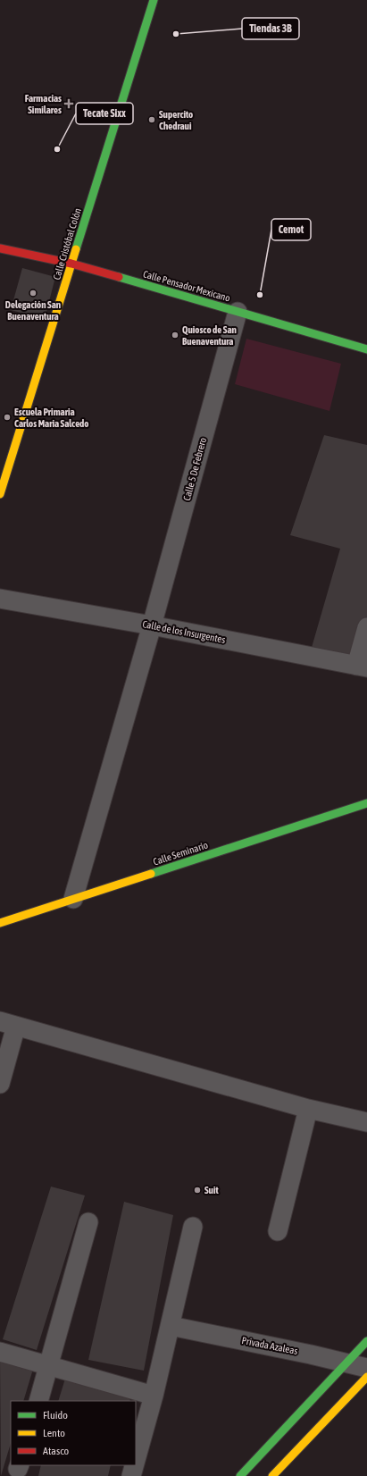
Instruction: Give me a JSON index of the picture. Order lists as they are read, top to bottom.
{
  "streets": {
    "street": [
      "Calle Cristóbal Colón",
      "Calle Pensador Mexicano",
      "Calle 5 De Febrero",
      "Calle de los Insurgentes",
      "Calle Seminario",
      "Privada Azaleas"
    ]
  },
  "crossings": [
    ["Calle Cristóbal Colón", "Calle Pensador Mexicano"],
    ["Calle Pensador Mexicano", "Calle 5 De Febrero"],
    ["Calle 5 De Febrero", "Calle de los Insurgentes"],
    ["Calle 5 De Febrero", "Calle Seminario"]
  ],
  "places": {
    "other": [
      "Tiendas 3B",
      "Supercito Chedraui",
      "Tecate Sixx",
      "Delegación San Buenaventura",
      "Cemot",
      "Quiosco de San Buenaventura",
      "Escuela Primaria Carlos Maria Salcedo",
      "Suit"
    ],
    "health": ["Farmacias Similares"]
  },
  "legend": ["Fluido", "Lento", "Atasco"]
}
